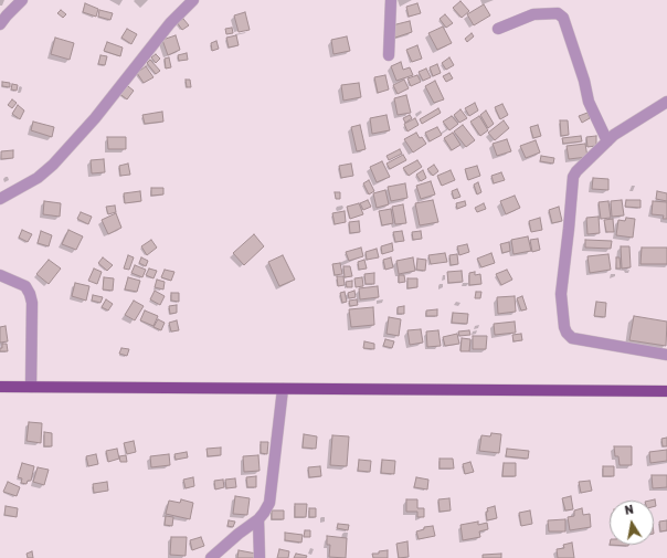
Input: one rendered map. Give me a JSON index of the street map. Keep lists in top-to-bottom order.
{
  "north": "top"
}
